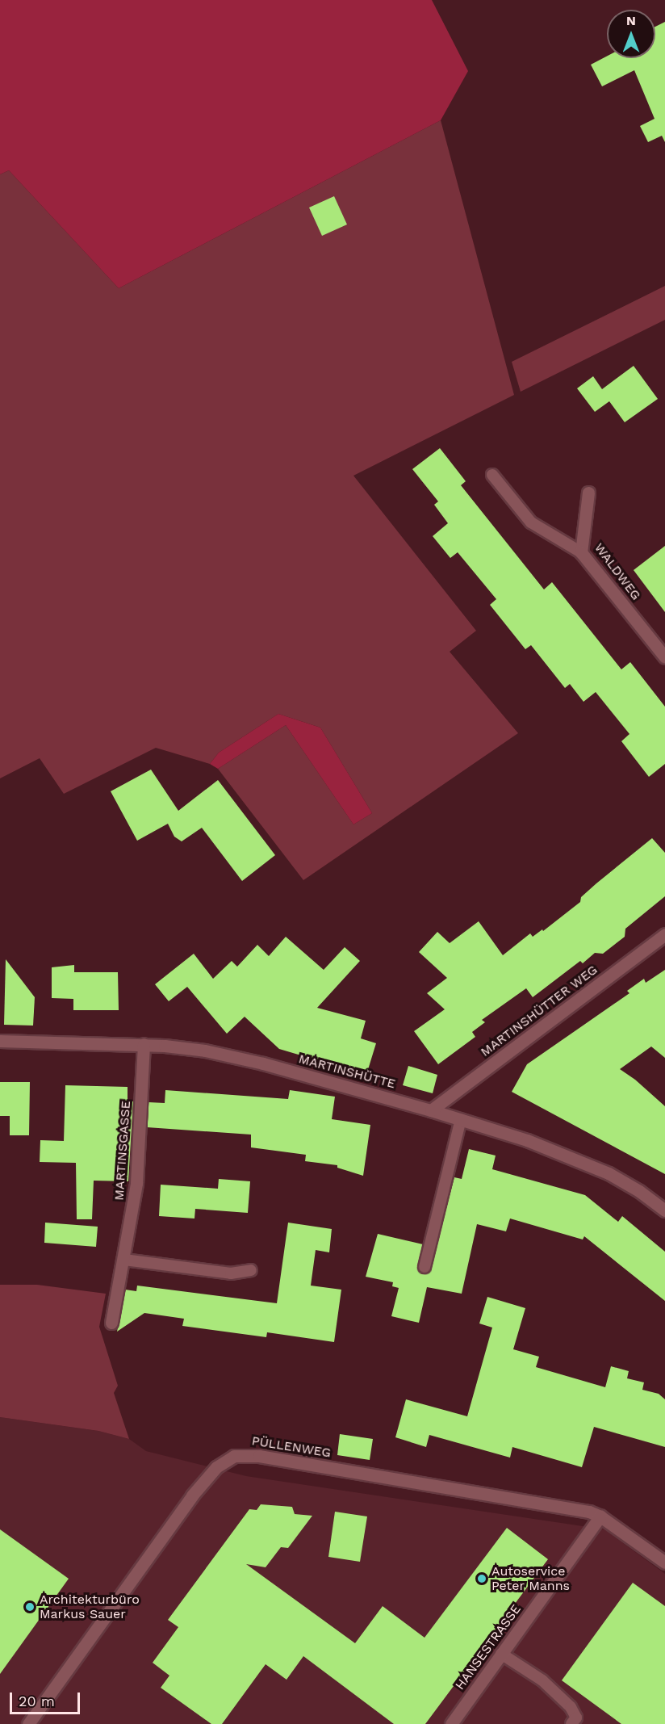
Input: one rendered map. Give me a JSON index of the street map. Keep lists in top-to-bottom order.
{
  "streets": {
    "street": [
      "WALDWEG",
      "MARTINSHÜTTER WEG",
      "MARTINSHÜTTE",
      "MARTINSGASSE",
      "PÜLLENWEG",
      "HANSESTRASSE"
    ]
  },
  "crossings": [
    ["MARTINSHÜTTER WEG", "MARTINSHÜTTE"],
    ["MARTINSHÜTTE", "MARTINSGASSE"],
    ["PÜLLENWEG", "HANSESTRASSE"]
  ],
  "places": ["Autoservice Peter Manns", "Architekturbüro Markus Sauer"],
  "scale_bar": "20 m",
  "north": "top"
}
